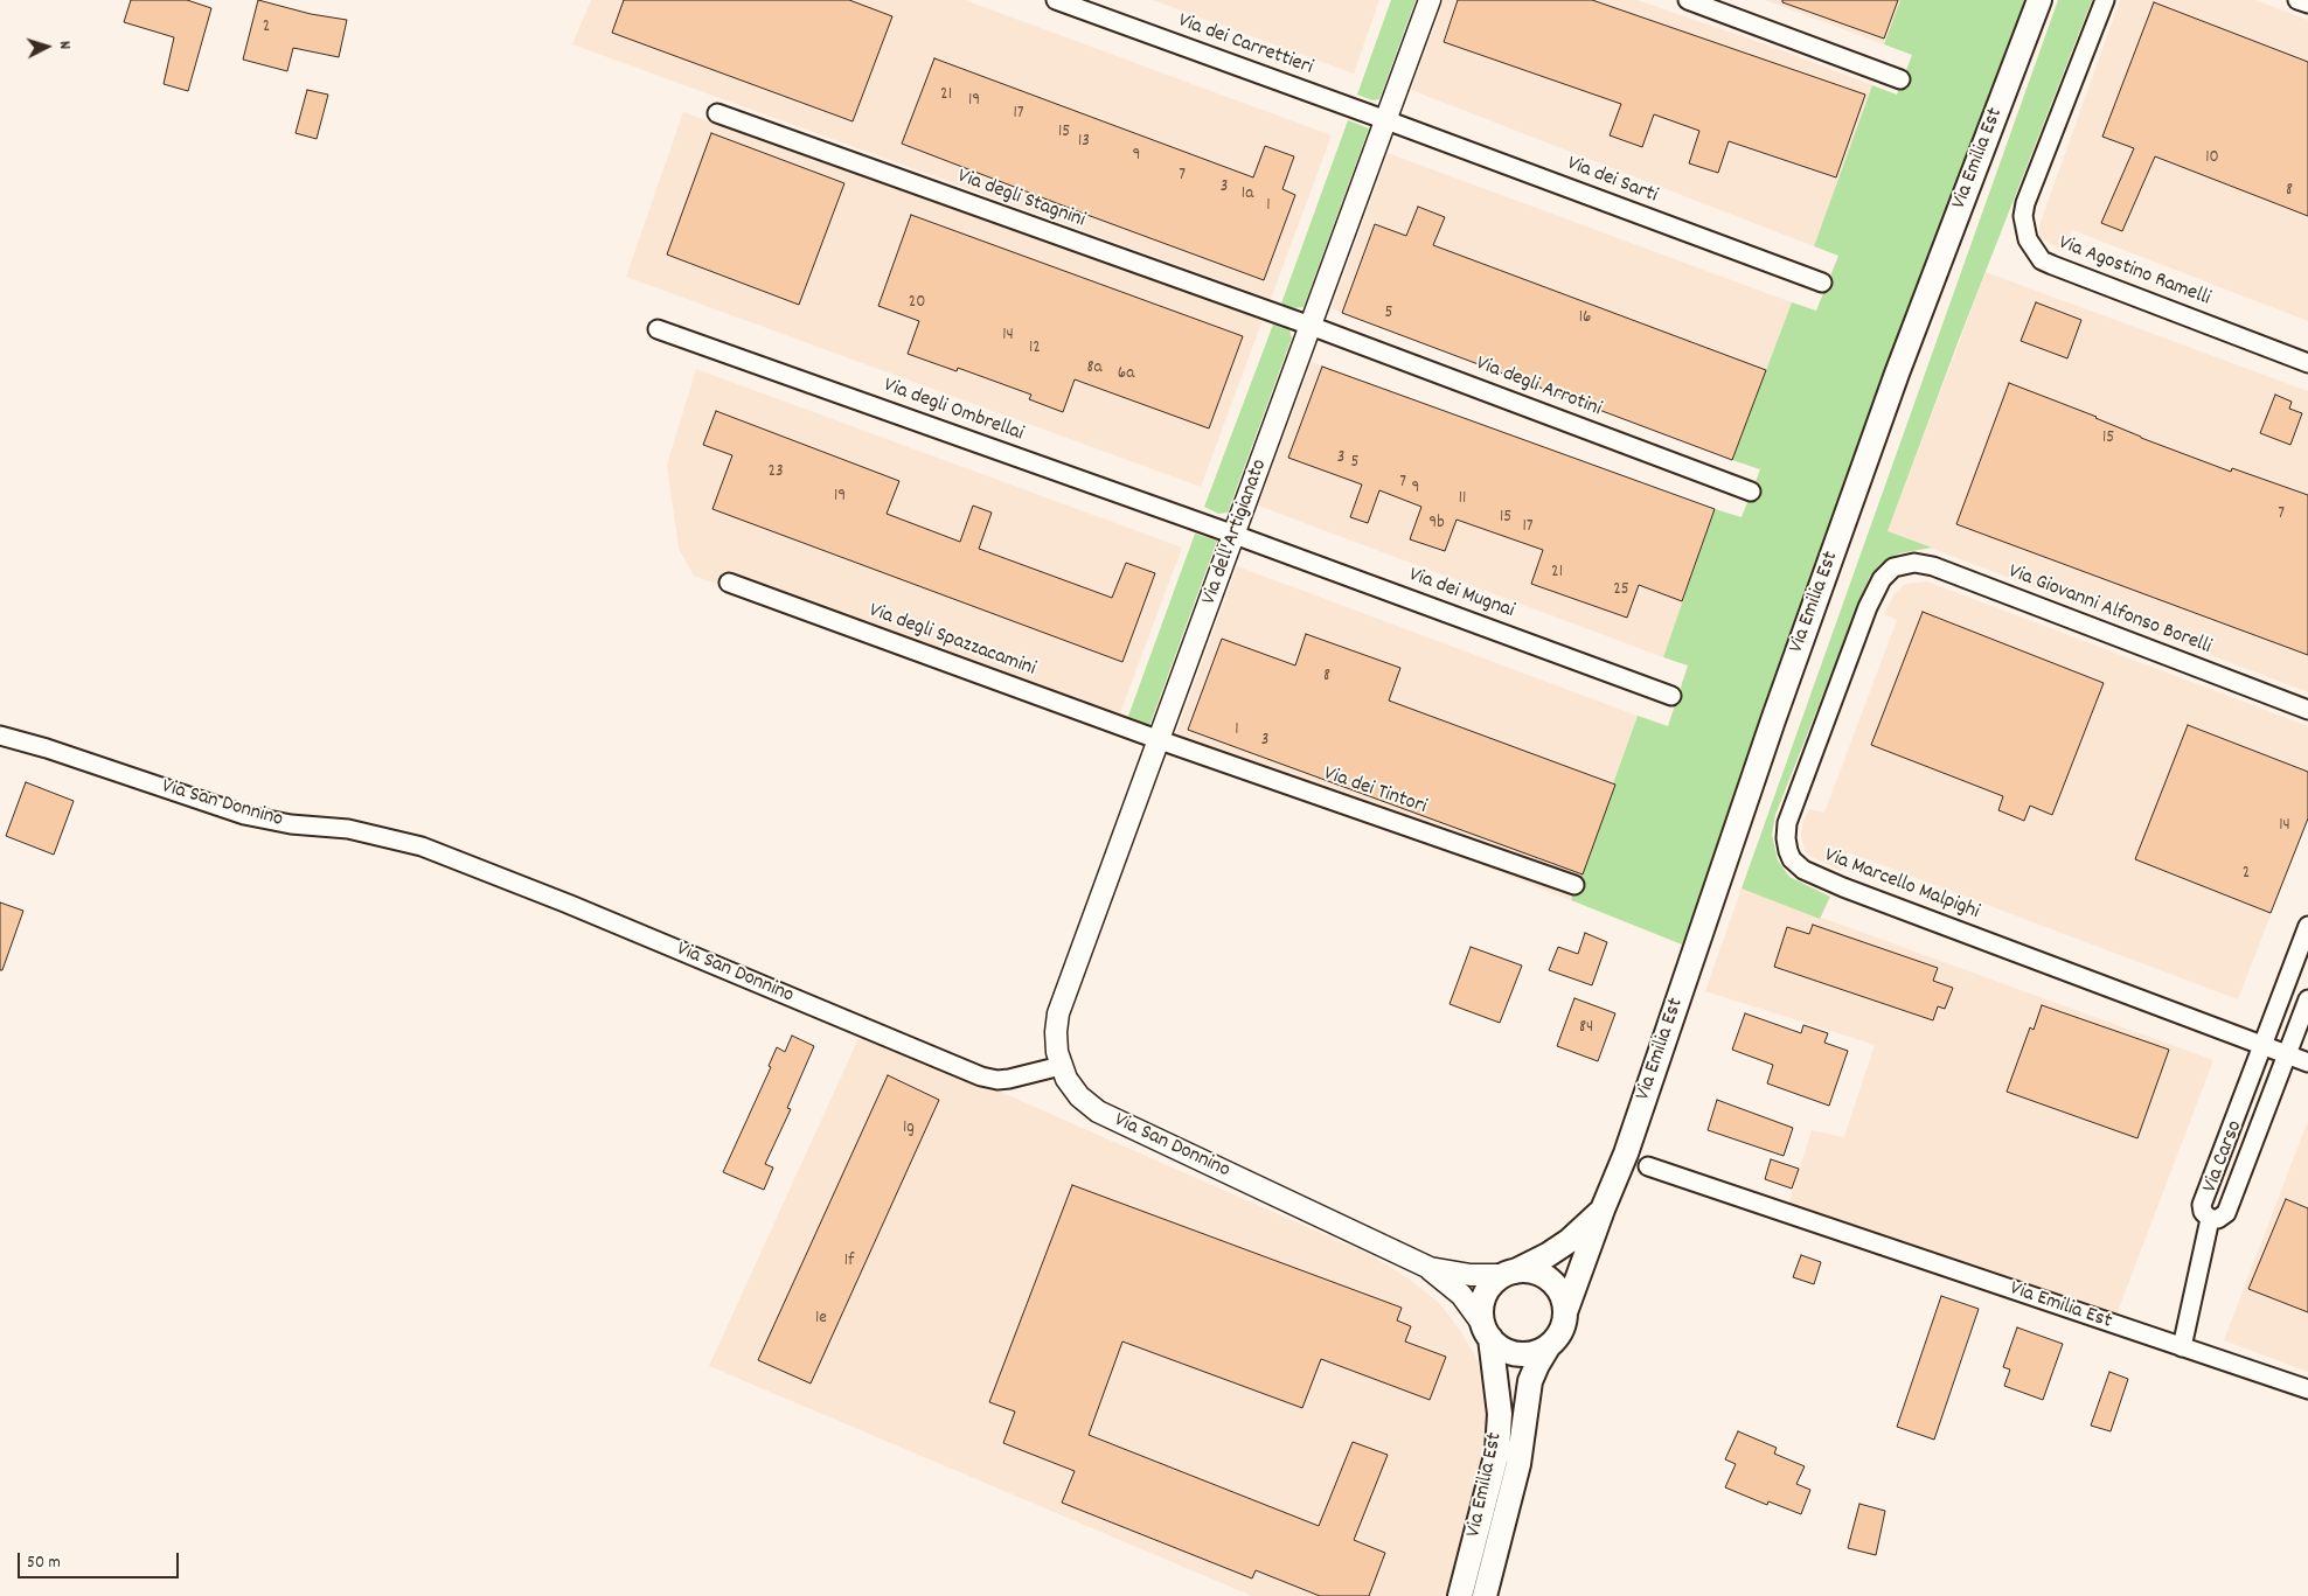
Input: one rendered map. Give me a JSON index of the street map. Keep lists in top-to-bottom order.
{
  "streets": {
    "main road": ["Via Emilia Est"],
    "street": [
      "Via dei Carrettieri",
      "Via dei Sarti",
      "Via degli Stagnini",
      "Via Agostino Ramelli",
      "Via degli Arrotini",
      "Via degli Ombrellai",
      "Via dell'Artigianato",
      "Via dei Mugnai",
      "Via Giovanni Alfonso Borelli",
      "Via degli Spazzacamini",
      "Via dei Tintori",
      "Via San Donnino",
      "Via Marcello Malpighi",
      "Via Carso"
    ]
  },
  "crossings": [
    ["Via dei Carrettieri", "Via dei Sarti"],
    ["Via dei Carrettieri", "Via dell'Artigianato"],
    ["Via Emilia Est", "Via San Donnino"],
    ["Via dei Sarti", "Via dell'Artigianato"],
    ["Via degli Stagnini", "Via degli Arrotini"],
    ["Via degli Stagnini", "Via dell'Artigianato"],
    ["Via degli Arrotini", "Via dell'Artigianato"],
    ["Via degli Ombrellai", "Via dell'Artigianato"],
    ["Via degli Ombrellai", "Via dei Mugnai"],
    ["Via dell'Artigianato", "Via dei Mugnai"],
    ["Via dell'Artigianato", "Via degli Spazzacamini"],
    ["Via dell'Artigianato", "Via dei Tintori"],
    ["Via dell'Artigianato", "Via San Donnino"],
    ["Via Giovanni Alfonso Borelli", "Via Marcello Malpighi"],
    ["Via degli Spazzacamini", "Via dei Tintori"],
    ["Via Marcello Malpighi", "Via Carso"]
  ],
  "house_numbers": [
    "2",
    "21",
    "19",
    "17",
    "15",
    "13",
    "9",
    "10",
    "7",
    "3",
    "8",
    "1a",
    "1",
    "20",
    "5",
    "16",
    "14",
    "12",
    "8a",
    "6a",
    "15",
    "3",
    "5",
    "23",
    "7",
    "9",
    "19",
    "11",
    "7",
    "15",
    "9b",
    "17",
    "21",
    "25",
    "8",
    "1",
    "3",
    "14",
    "2",
    "84",
    "1g",
    "1f",
    "1e"
  ],
  "scale_bar": "50 m",
  "north": "right"
}
